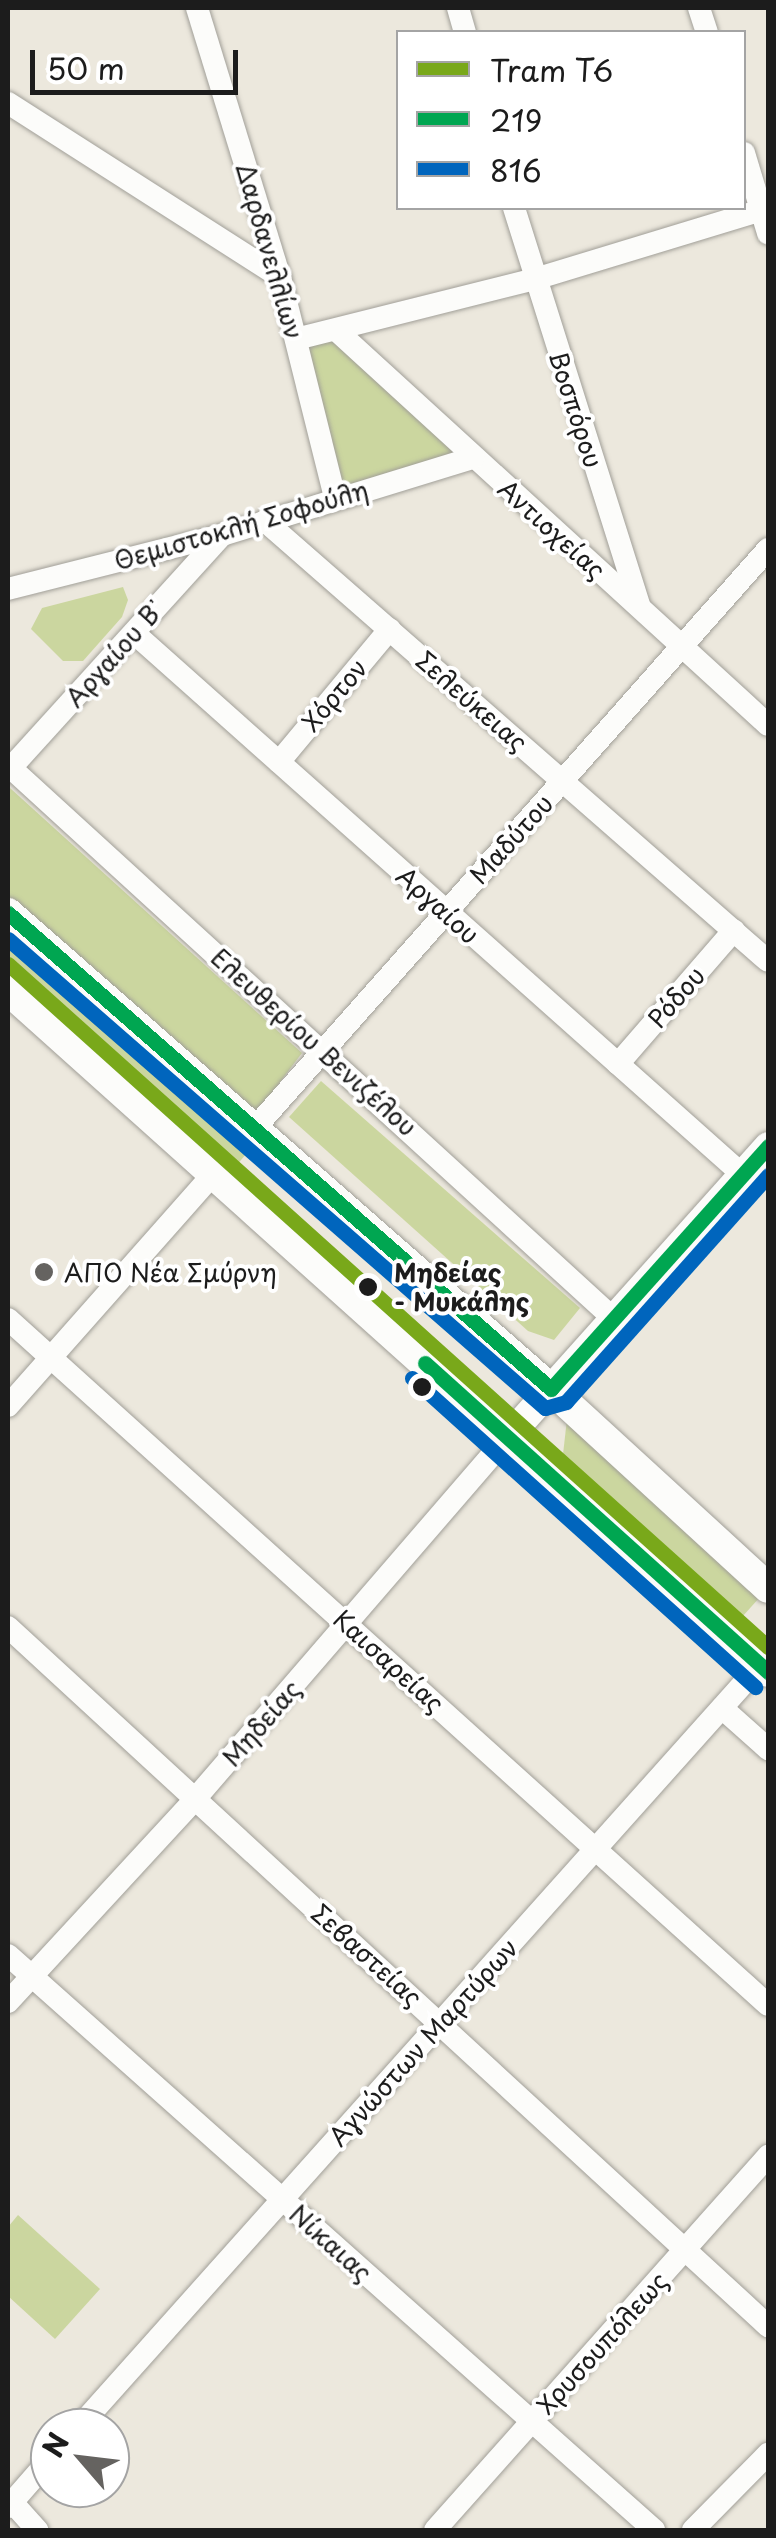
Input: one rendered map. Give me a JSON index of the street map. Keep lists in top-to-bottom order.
{
  "streets": {
    "street": [
      "Δαρδανελλίων",
      "Βοσπόρου",
      "Θεμιστοκλή Σοφούλη",
      "Αντιοχείας",
      "Αργαίου Β᾽",
      "Χόρτον",
      "Σελεύκειας",
      "Μαδύτου",
      "Αργαίου",
      "Ρόδου",
      "Ελευθερίου Βενιζέλου",
      "Καισαρείας",
      "Μηδείας",
      "Σεβαστείας",
      "Αγνώστων Μαρτύρων",
      "Νίκαιας",
      "Χρυσουπόλεως"
    ]
  },
  "crossings": [
    ["Δαρδανελλίων", "Θεμιστοκλή Σοφούλη"],
    ["Βοσπόρου", "Αντιοχείας"],
    ["Θεμιστοκλή Σοφούλη", "Αντιοχείας"],
    ["Θεμιστοκλή Σοφούλη", "Αργαίου Β᾽"],
    ["Θεμιστοκλή Σοφούλη", "Σελεύκειας"],
    ["Αντιοχείας", "Μαδύτου"],
    ["Αργαίου Β᾽", "Αργαίου"],
    ["Αργαίου Β᾽", "Ελευθερίου Βενιζέλου"],
    ["Χόρτον", "Σελεύκειας"],
    ["Χόρτον", "Αργαίου"],
    ["Σελεύκειας", "Μαδύτου"],
    ["Σελεύκειας", "Ρόδου"],
    ["Μαδύτου", "Αργαίου"],
    ["Μαδύτου", "Ελευθερίου Βενιζέλου"],
    ["Αργαίου", "Ρόδου"],
    ["Καισαρείας", "Μηδείας"],
    ["Καισαρείας", "Αγνώστων Μαρτύρων"],
    ["Μηδείας", "Σεβαστείας"],
    ["Μηδείας", "Νίκαιας"],
    ["Σεβαστείας", "Αγνώστων Μαρτύρων"],
    ["Σεβαστείας", "Χρυσουπόλεως"],
    ["Αγνώστων Μαρτύρων", "Νίκαιας"],
    ["Νίκαιας", "Χρυσουπόλεως"]
  ],
  "places": ["ΑΠΟ Νέα Σμύρνη", "Μηδείας - Μυκάλης"],
  "lines": ["transit line 219", "transit line 816", "tram line Τ6"],
  "legend": ["Tram Τ6", "219", "816"],
  "scale_bar": "50 m",
  "north": "top left"
}
